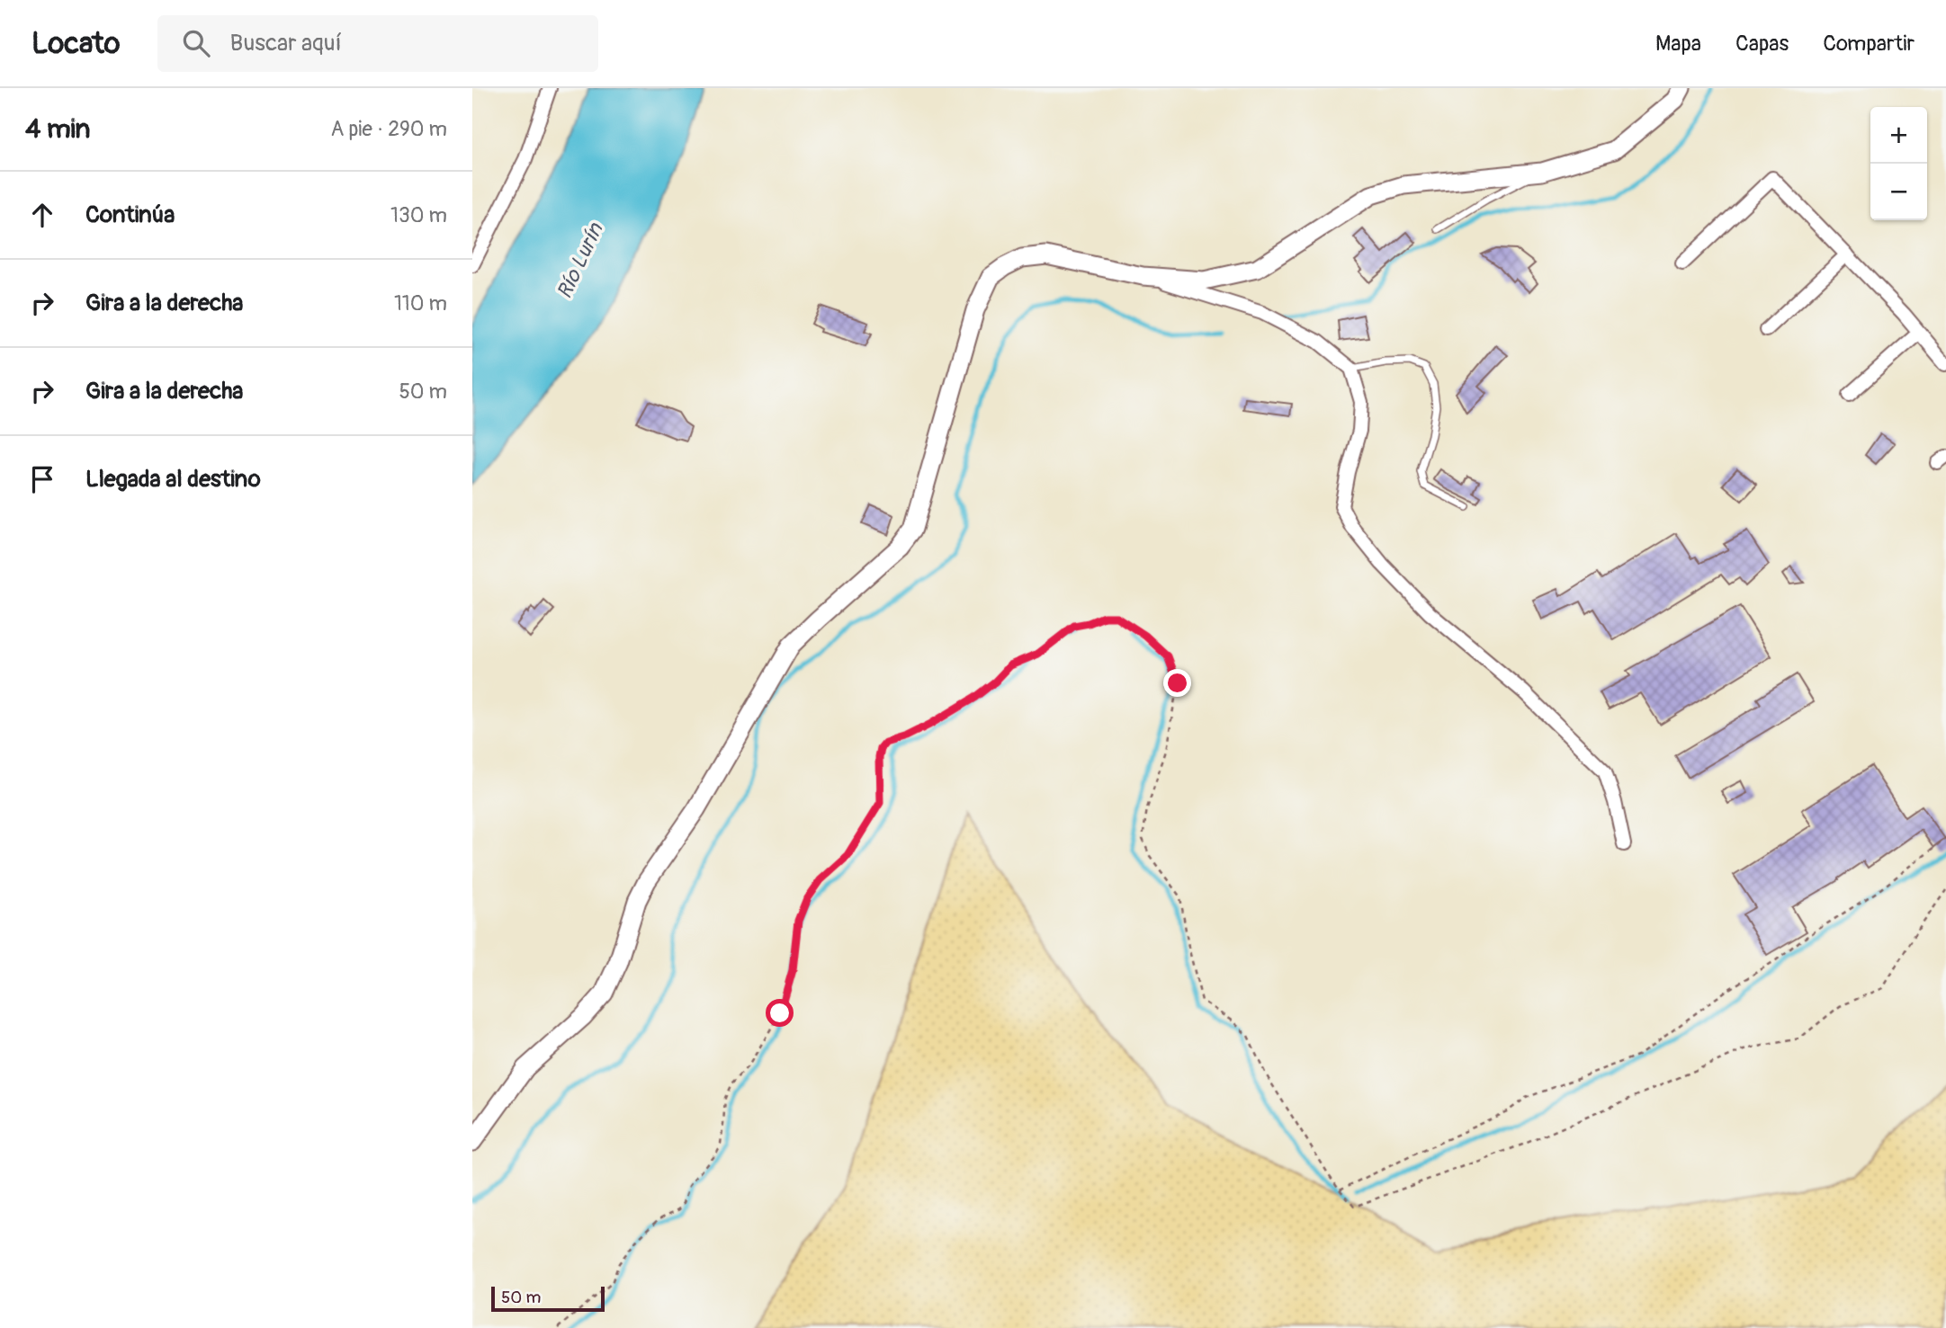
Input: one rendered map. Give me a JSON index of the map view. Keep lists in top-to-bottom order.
{
  "water": ["Río Lurín"],
  "scale_bar": "50 m",
  "page": {
    "header": "Locato",
    "search": "Buscar aquí",
    "nav": ["Mapa", "Capas", "Compartir"],
    "heading": ["4 min", "A pie · 290 m"],
    "map_buttons": ["+", "−"],
    "list": [
      ["Continúa", "130 m"],
      ["Gira a la derecha", "110 m"],
      ["Gira a la derecha", "50 m"],
      "Llegada al destino"
    ],
    "scale": "50 m"
  }
}
